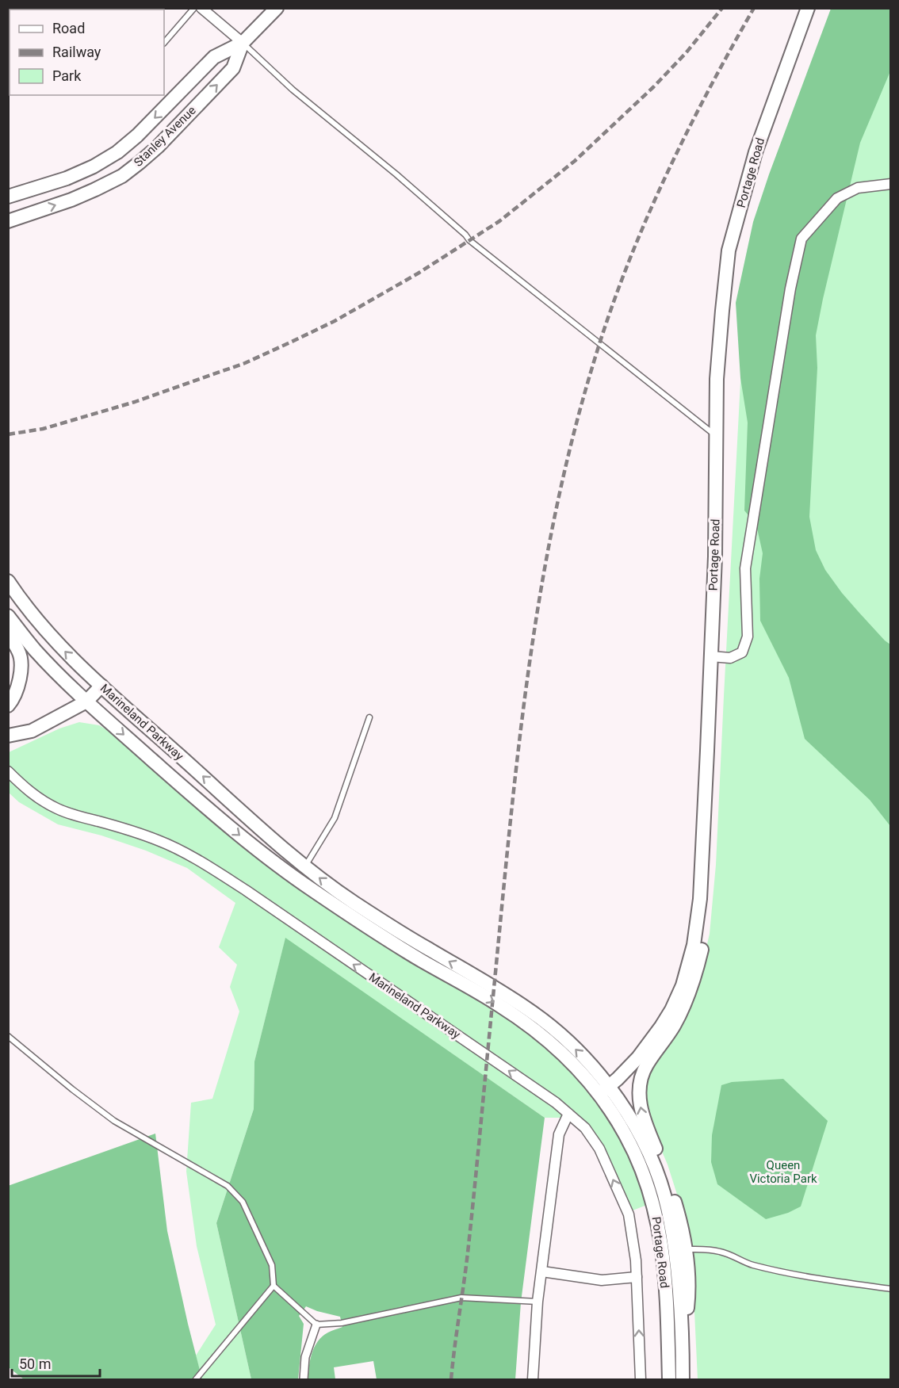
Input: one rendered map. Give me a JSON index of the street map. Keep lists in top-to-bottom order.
{
  "streets": {
    "main road": ["Stanley Avenue", "Portage Road", "Marineland Parkway"]
  },
  "crossings": [
    ["Portage Road", "Marineland Parkway"]
  ],
  "parks": ["Queen Victoria Park"],
  "legend": ["Road", "Railway", "Park"],
  "scale_bar": "50 m"
}
